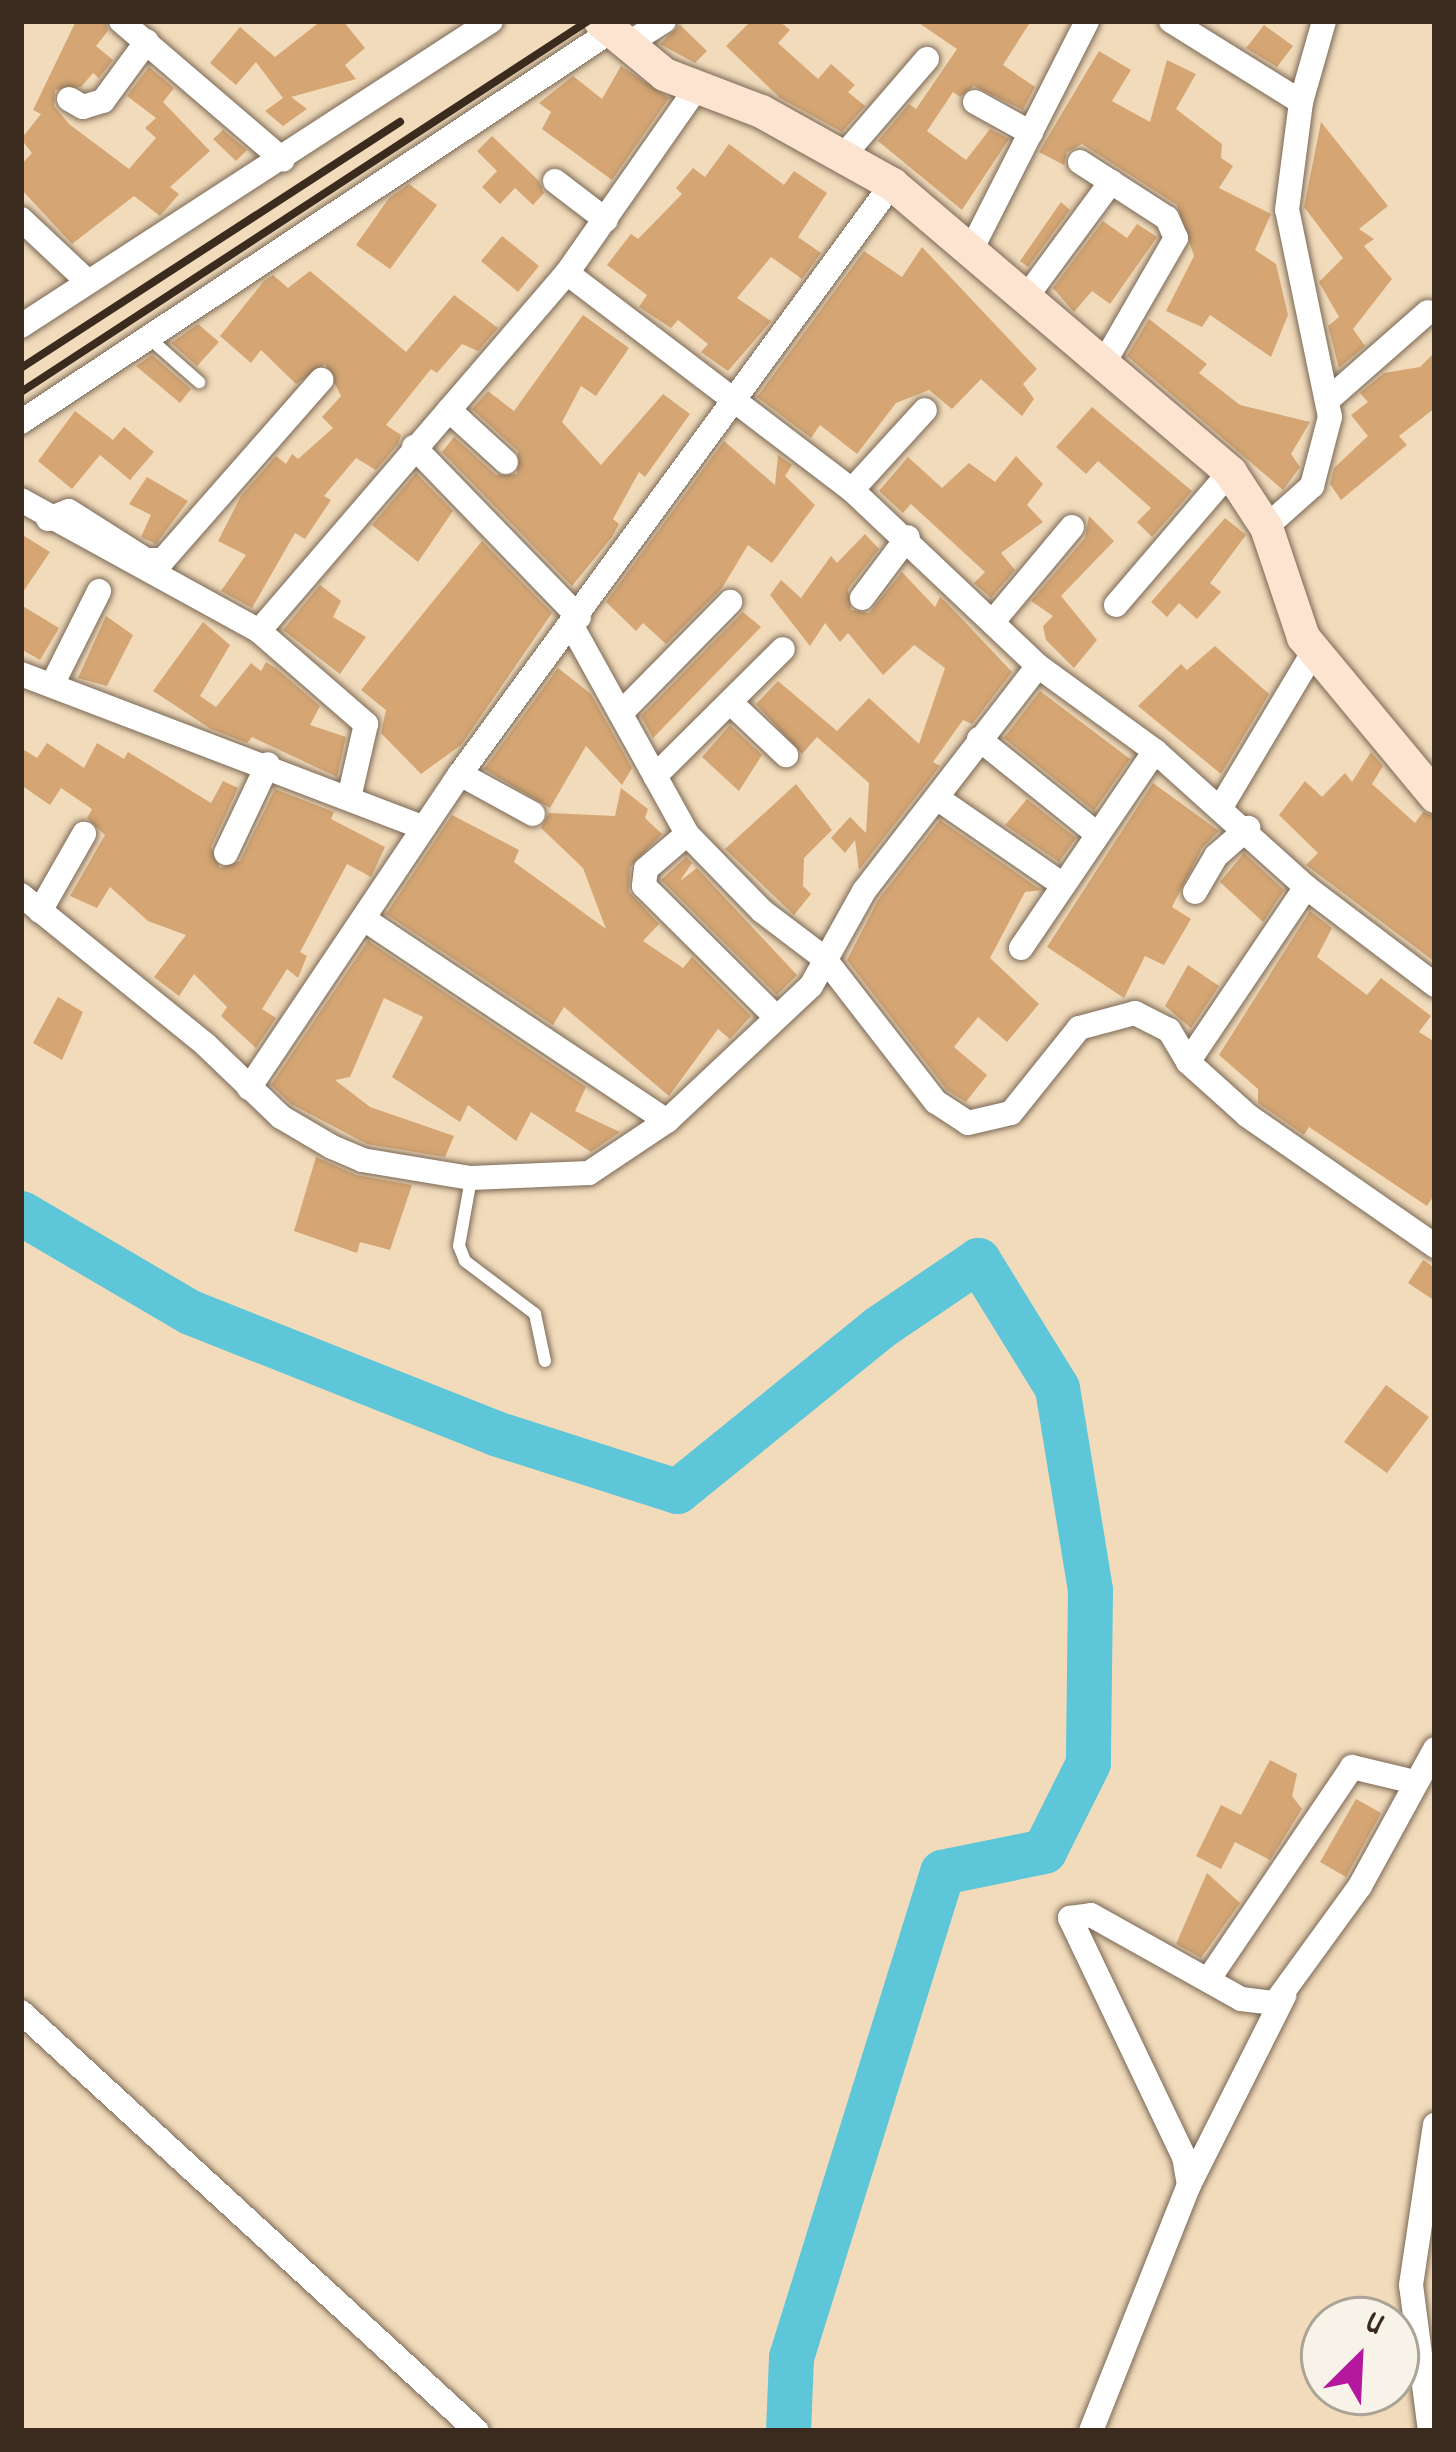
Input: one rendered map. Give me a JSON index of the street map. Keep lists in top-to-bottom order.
{
  "north": "top right"
}
